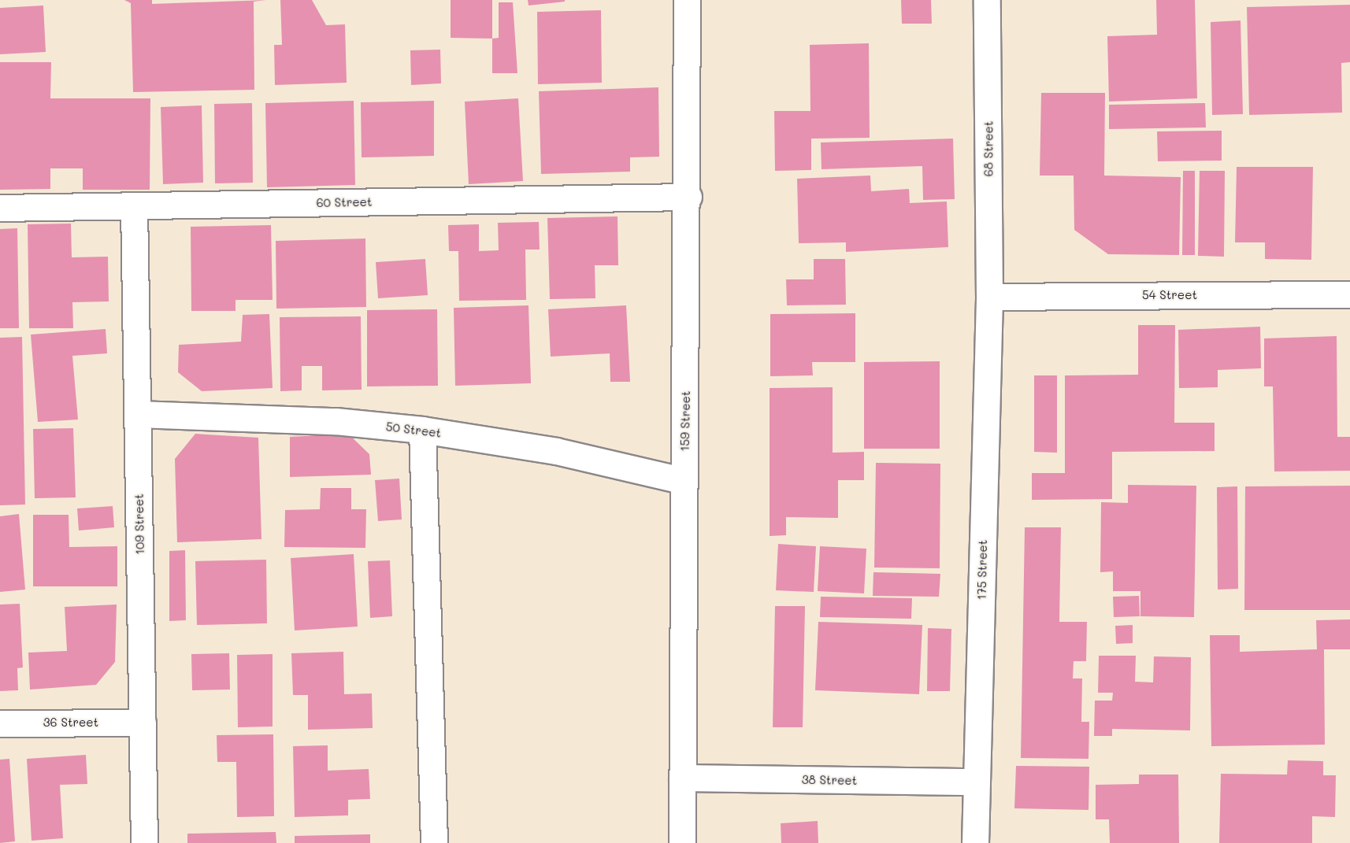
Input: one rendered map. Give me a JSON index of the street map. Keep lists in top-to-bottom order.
{
  "streets": {
    "street": [
      "68 Street",
      "60 Street",
      "54 Street",
      "159 Street",
      "50 Street",
      "109 Street",
      "175 Street",
      "36 Street",
      "38 Street"
    ]
  },
  "crossings": [
    ["68 Street", "54 Street"],
    ["68 Street", "175 Street"],
    ["60 Street", "159 Street"],
    ["60 Street", "109 Street"],
    ["54 Street", "175 Street"],
    ["159 Street", "50 Street"],
    ["159 Street", "38 Street"],
    ["50 Street", "109 Street"],
    ["109 Street", "36 Street"],
    ["175 Street", "38 Street"]
  ]
}
